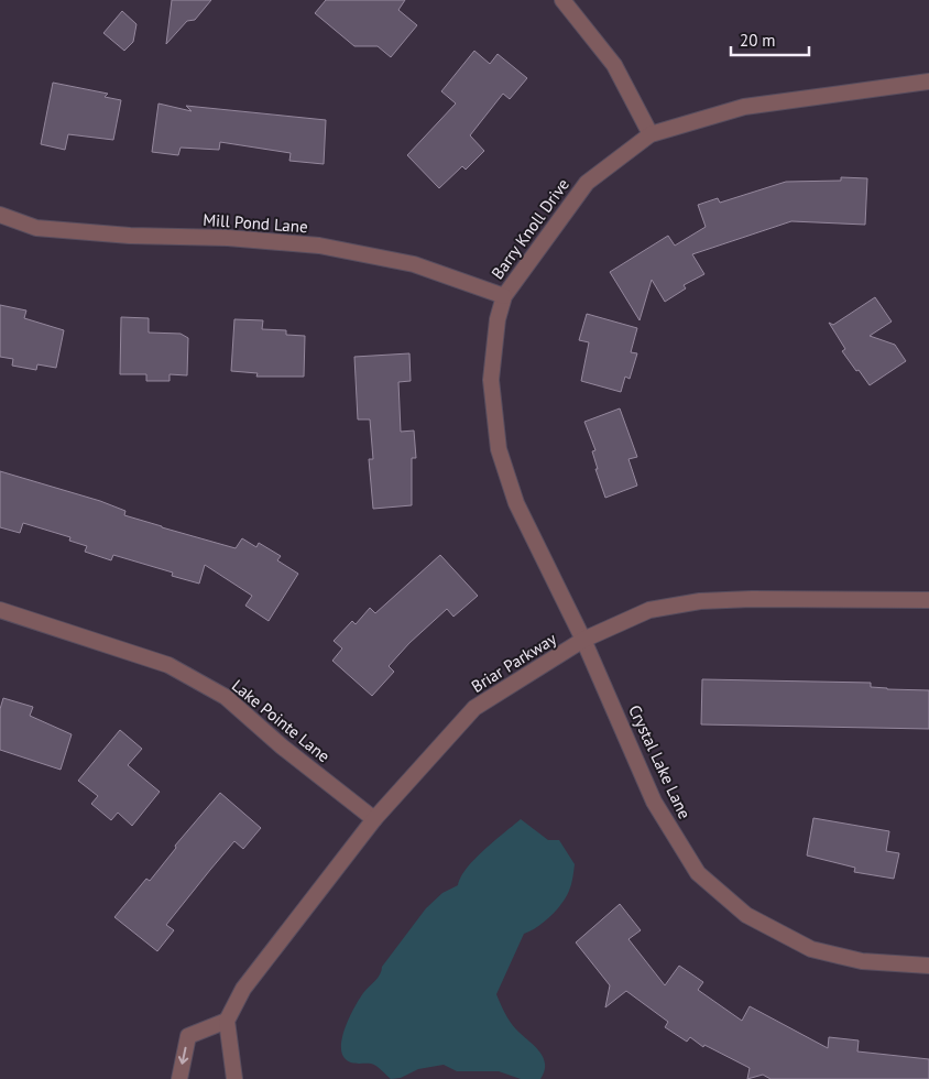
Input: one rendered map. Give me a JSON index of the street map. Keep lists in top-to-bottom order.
{
  "streets": {
    "street": [
      "Mill Pond Lane",
      "Barry Knoll Drive",
      "Briar Parkway",
      "Lake Pointe Lane",
      "Crystal Lake Lane"
    ]
  },
  "crossings": [
    ["Mill Pond Lane", "Barry Knoll Drive"],
    ["Barry Knoll Drive", "Briar Parkway"],
    ["Barry Knoll Drive", "Crystal Lake Lane"],
    ["Briar Parkway", "Lake Pointe Lane"],
    ["Briar Parkway", "Crystal Lake Lane"]
  ],
  "scale_bar": "20 m"
}
